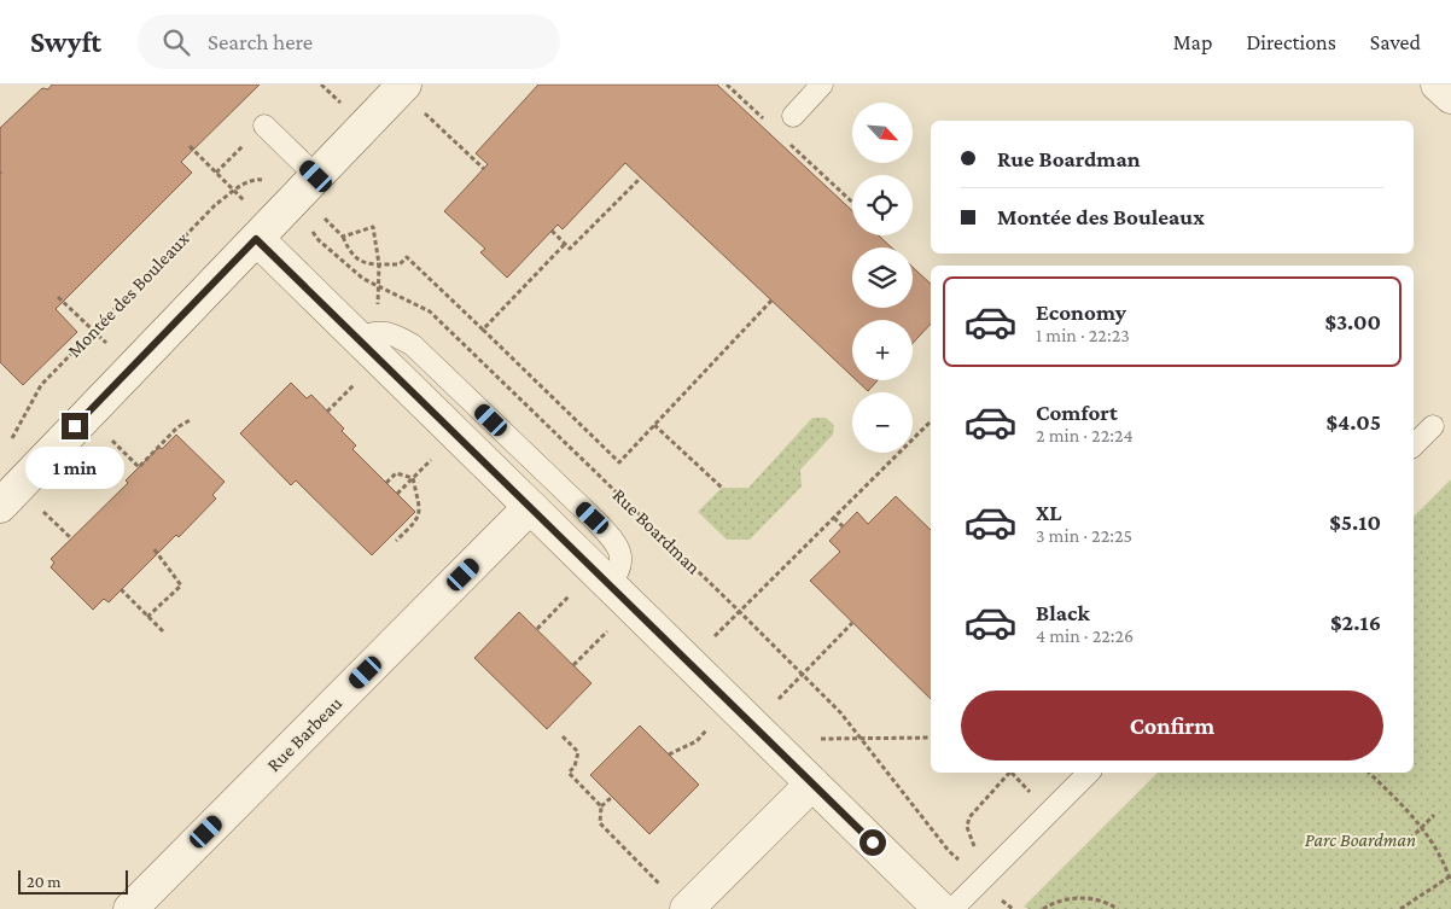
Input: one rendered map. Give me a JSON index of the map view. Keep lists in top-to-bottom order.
{
  "streets": {
    "street": ["Rue Barbeau"],
    "path": ["Montée des Bouleaux", "Rue Boardman"]
  },
  "parks": ["Parc Boardman"],
  "scale_bar": "20 m",
  "north": "bottom right",
  "page": {
    "header": "Swyft",
    "search": "Search here",
    "nav": ["Map", "Directions", "Saved"],
    "map_buttons": ["+", "−"],
    "banner": ["Rue Boardman", "Montée des Bouleaux"],
    "list": [
      {
        "name": "Economy",
        "note": "1 min · 22:23",
        "value": "$3.00"
      },
      {
        "name": "Comfort",
        "note": "2 min · 22:24",
        "value": "$4.05"
      },
      {
        "name": "XL",
        "note": "3 min · 22:25",
        "value": "$5.10"
      },
      {
        "name": "Black",
        "note": "4 min · 22:26",
        "value": "$2.16"
      }
    ],
    "bubble": "1 min",
    "buttons": "Confirm",
    "scale": "20 m"
  }
}
